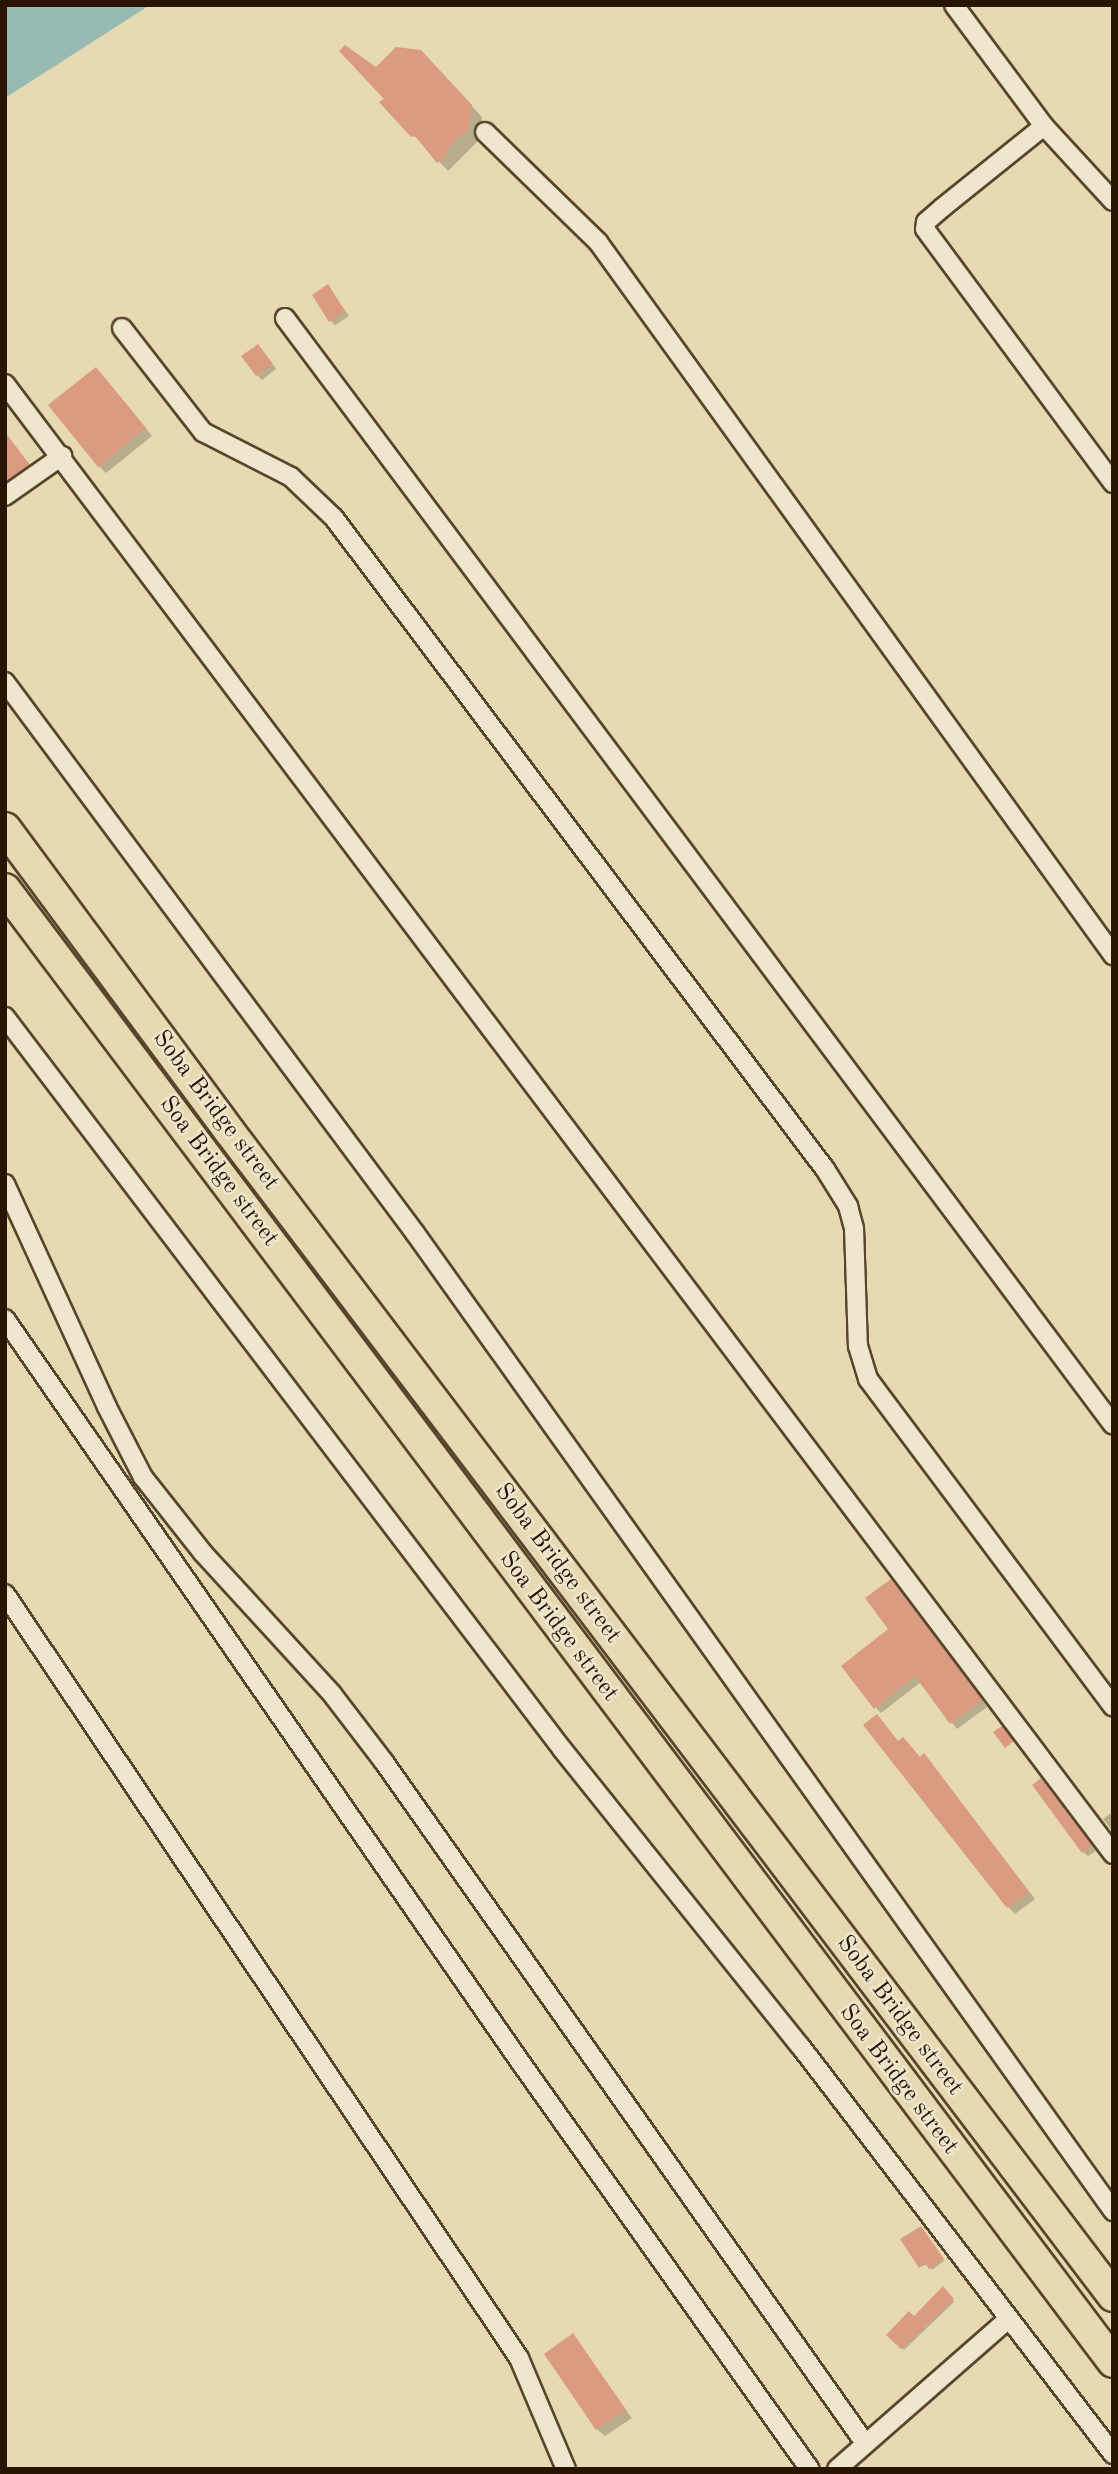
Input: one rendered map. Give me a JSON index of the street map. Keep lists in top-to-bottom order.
{
  "streets": {
    "highway": ["Soba Bridge street", "Soa Bridge street"]
  }
}
